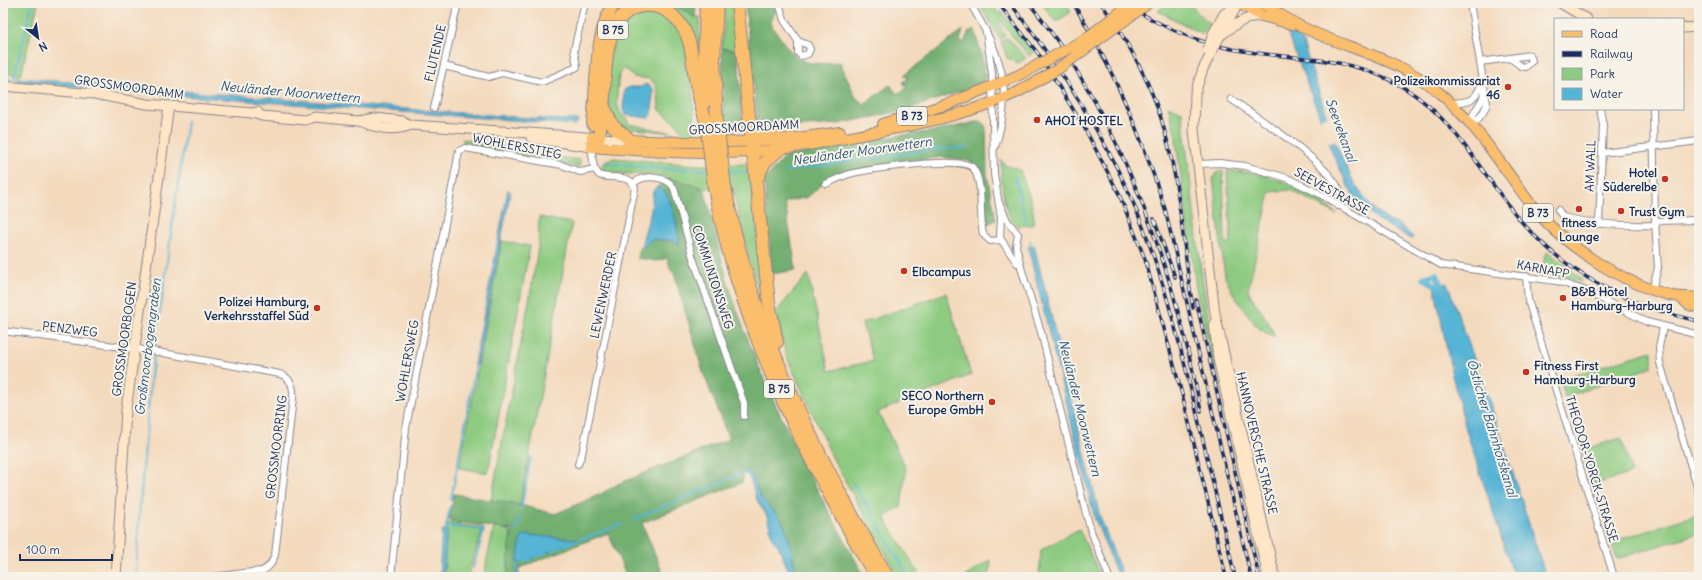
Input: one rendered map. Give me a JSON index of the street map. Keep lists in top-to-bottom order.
{
  "streets": {
    "highway": ["B 75"],
    "main road": [
      "GROSSMOORDAMM",
      "B 73",
      "GROSSMOORBOGEN",
      "HANNOVERSCHE STRASSE"
    ],
    "street": [
      "FLUTENDE",
      "WOHLERSSTIEG",
      "AM WALL",
      "SEEVESTRASSE",
      "KARNAPP",
      "COMMUNIONSWEG",
      "LEWENWERDER",
      "PENZWEG",
      "WOHLERSWEG",
      "GROSSMOORRING",
      "THEODOR-YORCK-STRASSE"
    ]
  },
  "crossings": [
    ["B 75", "GROSSMOORDAMM"],
    ["GROSSMOORDAMM", "B 73"],
    ["GROSSMOORDAMM", "GROSSMOORBOGEN"],
    ["WOHLERSSTIEG", "WOHLERSWEG"],
    ["SEEVESTRASSE", "KARNAPP"],
    ["SEEVESTRASSE", "HANNOVERSCHE STRASSE"],
    ["KARNAPP", "THEODOR-YORCK-STRASSE"],
    ["COMMUNIONSWEG", "LEWENWERDER"],
    ["PENZWEG", "GROSSMOORBOGEN"],
    ["PENZWEG", "GROSSMOORRING"],
    ["GROSSMOORBOGEN", "GROSSMOORRING"]
  ],
  "water": [
    "Neuländer Moorwettern",
    "Seevekanal",
    "Großmoorbogengraben",
    "Östlicher Bahnhofskanal"
  ],
  "places": [
    "Polizeikommissariat 46",
    "AHOI HOSTEL",
    "Hotel Süderelbe",
    "fitness Lounge",
    "Trust Gym",
    "Elbcampus",
    "B&B Hotel Hamburg-Harburg",
    "Polizei Hamburg, Verkehrsstaffel Süd",
    "Fitness First Hamburg-Harburg",
    "SECO Northern Europe GmbH"
  ],
  "legend": [
    "Road",
    "Railway",
    "Park",
    "Water"
  ],
  "scale_bar": "100 m",
  "north": "bottom right"
}
